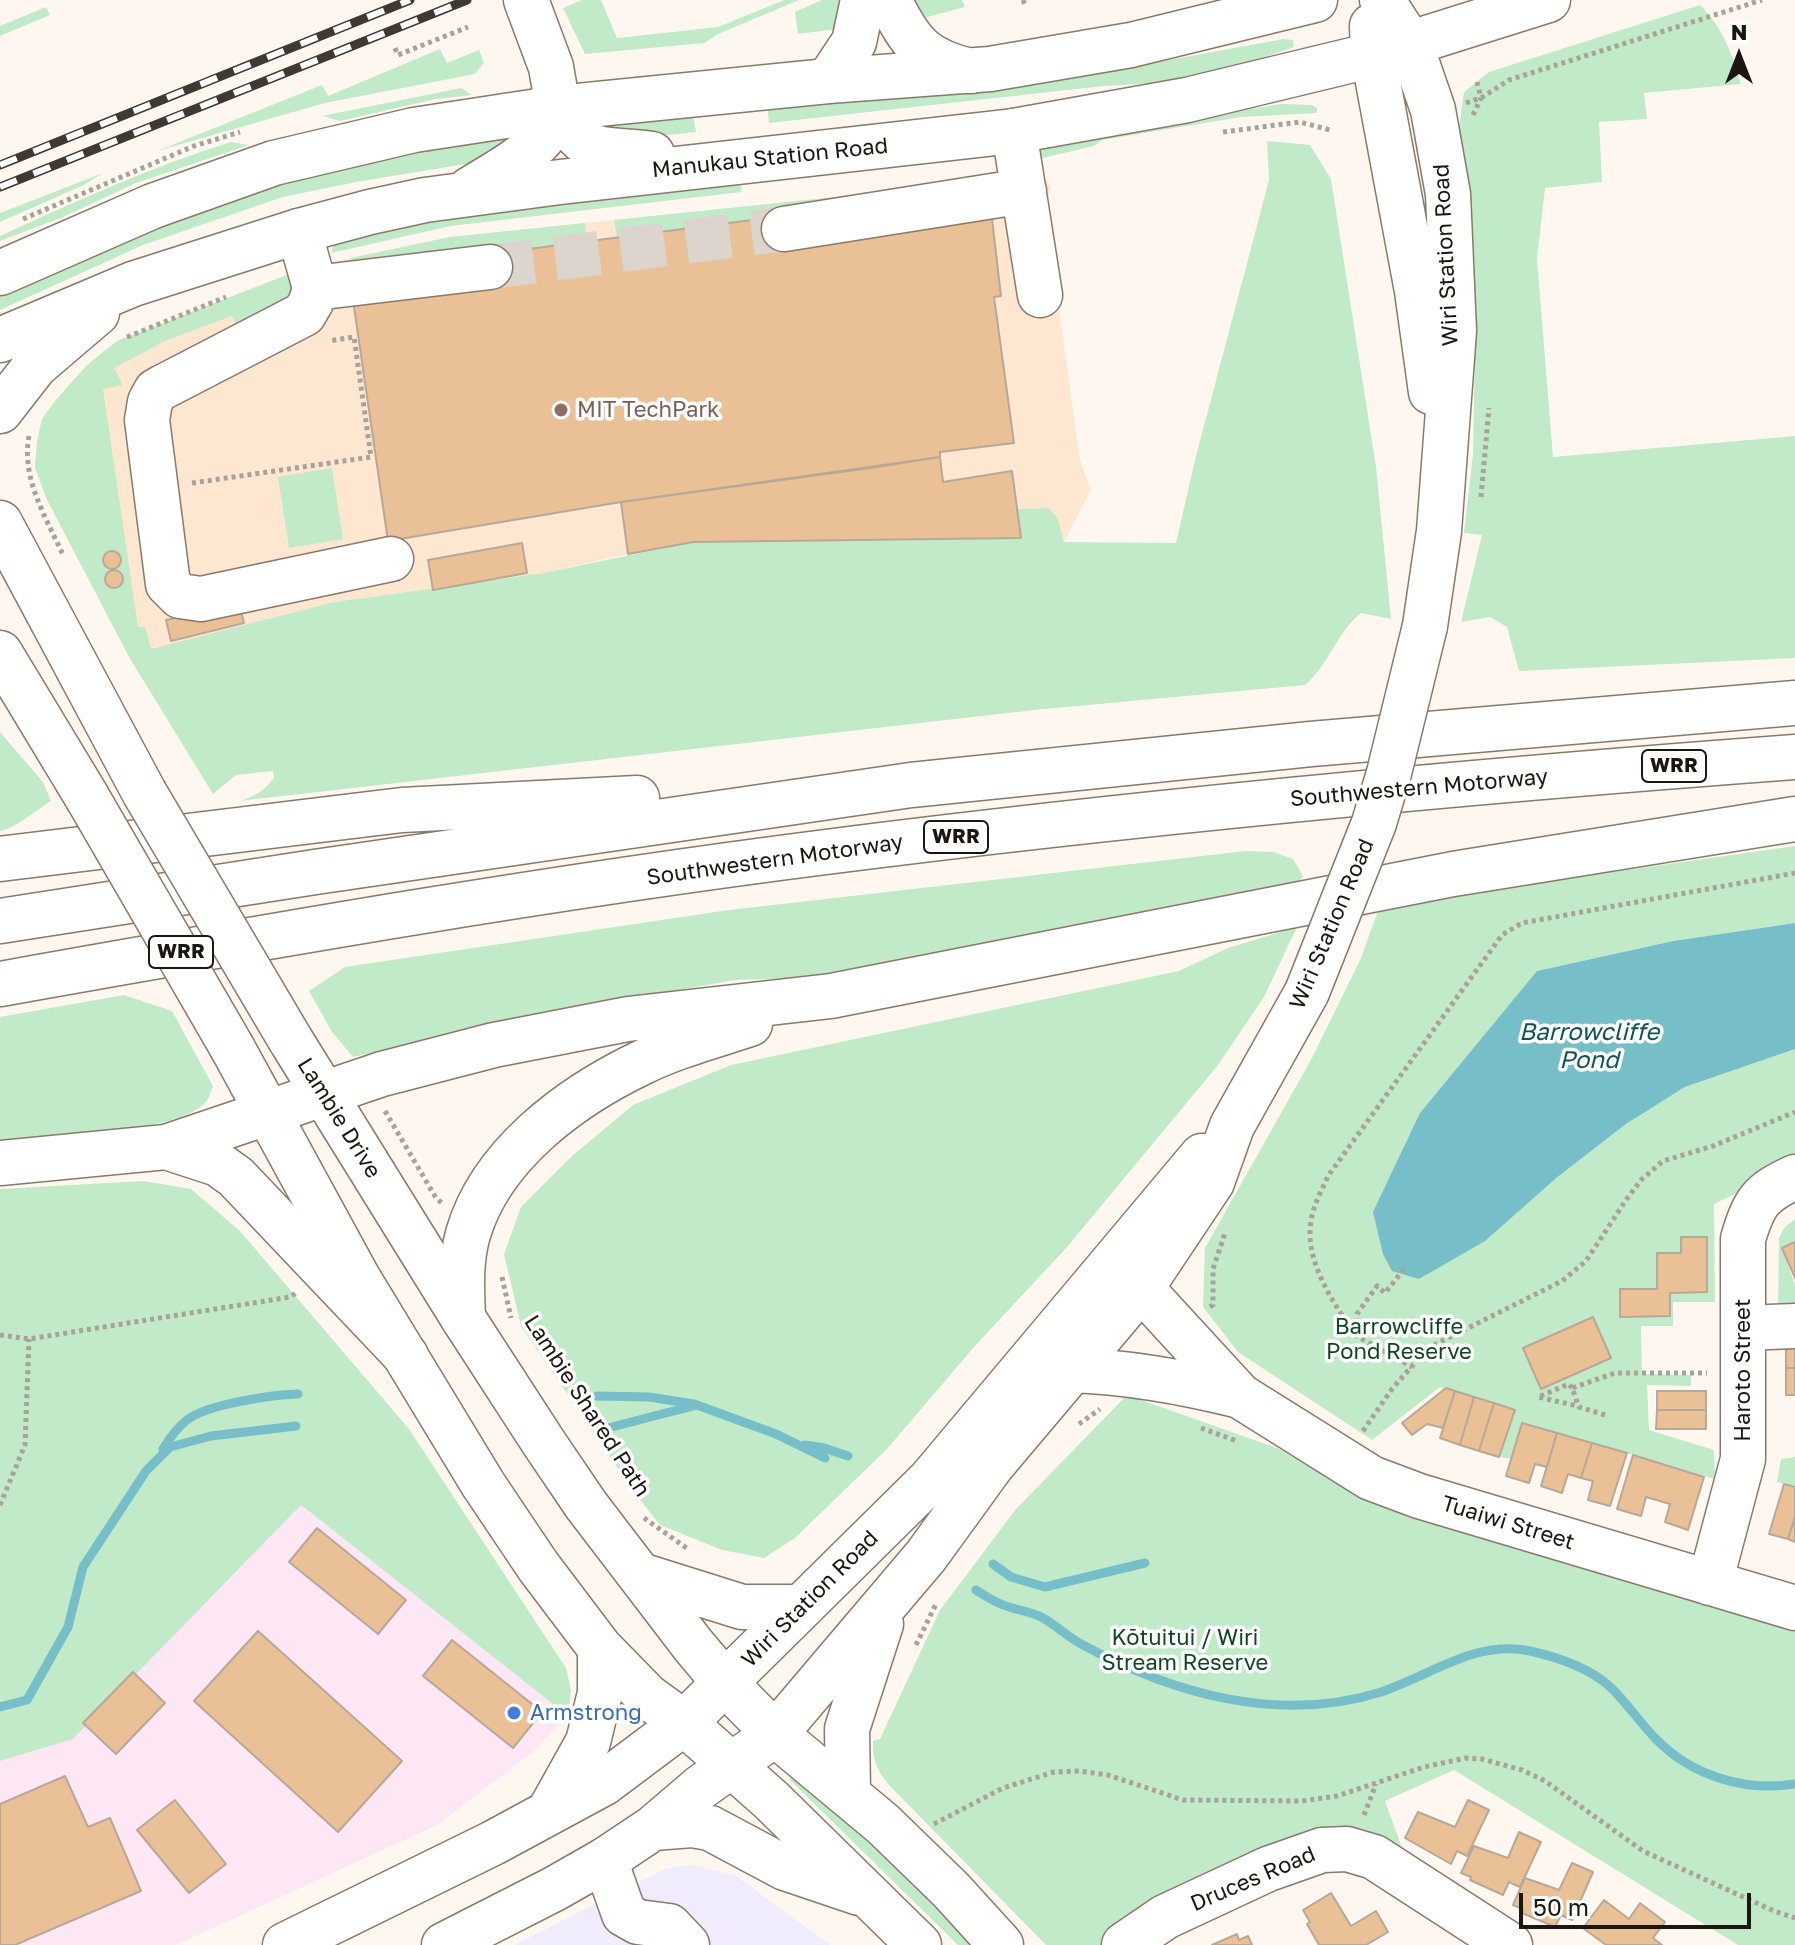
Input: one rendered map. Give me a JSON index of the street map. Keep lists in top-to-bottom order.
{
  "streets": {
    "main road": [
      "Manukau Station Road",
      "Wiri Station Road",
      "WRR",
      "Southwestern Motorway",
      "Lambie Drive",
      "Haroto Street",
      "Tuaiwi Street",
      "Druces Road"
    ],
    "path": ["Lambie Shared Path"]
  },
  "crossings": [
    ["Manukau Station Road", "Wiri Station Road"],
    ["Wiri Station Road", "Lambie Drive"],
    ["Wiri Station Road", "Tuaiwi Street"],
    ["Haroto Street", "Tuaiwi Street"]
  ],
  "water": ["Barrowcliffe Pond"],
  "parks": ["Barrowcliffe Pond Reserve", "Kōtuitui / Wiri Stream Reserve"],
  "places": ["MIT TechPark", "Armstrong"],
  "scale_bar": "50 m",
  "north": "top"
}
